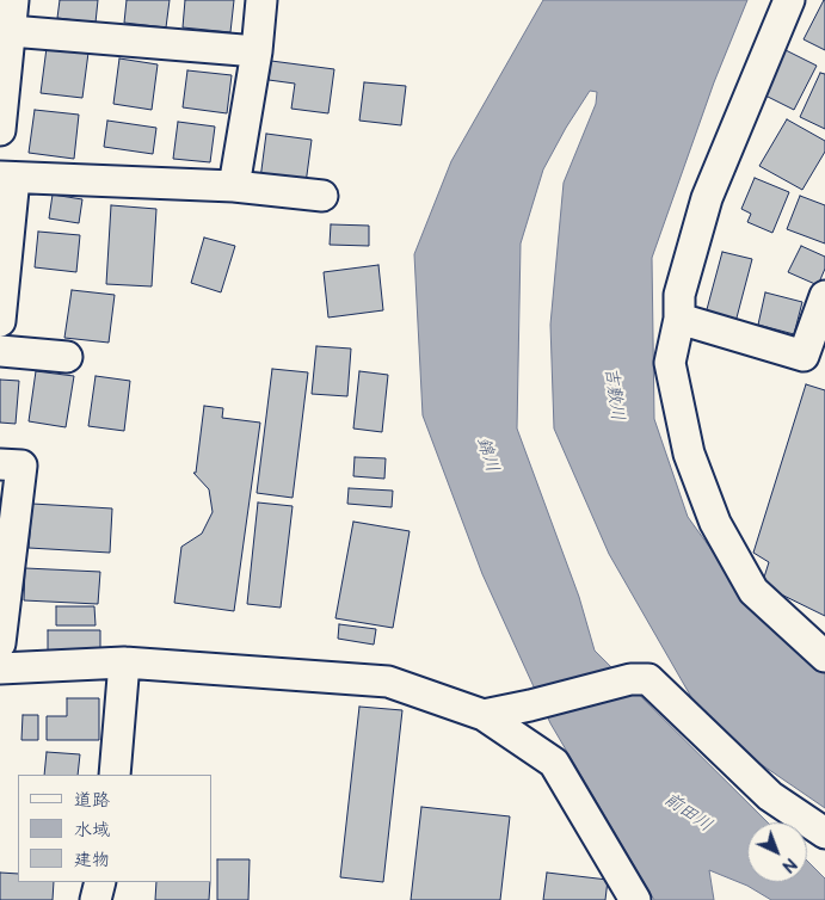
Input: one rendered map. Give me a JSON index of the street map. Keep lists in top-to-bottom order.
{
  "water": ["吉敷川", "錦川", "前田川"],
  "legend": ["道路", "水域", "建物"],
  "north": "bottom right"
}
